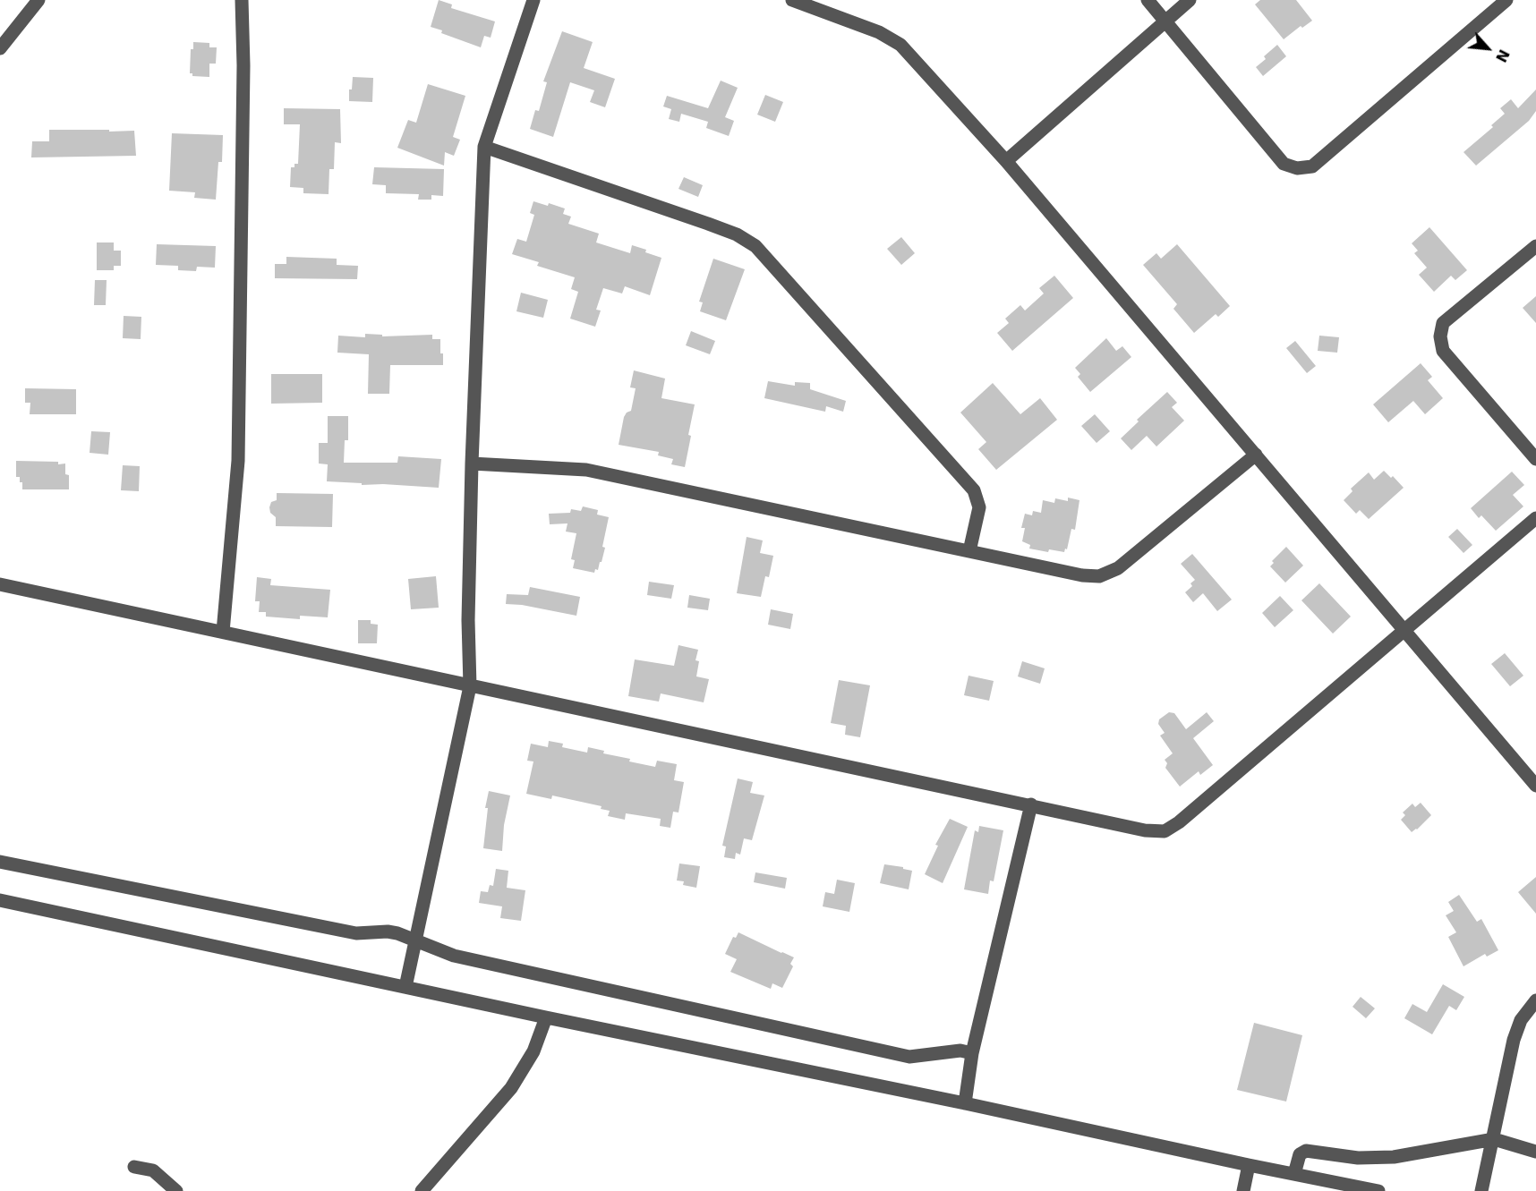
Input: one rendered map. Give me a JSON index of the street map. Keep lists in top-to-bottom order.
{
  "north": "bottom right"
}
